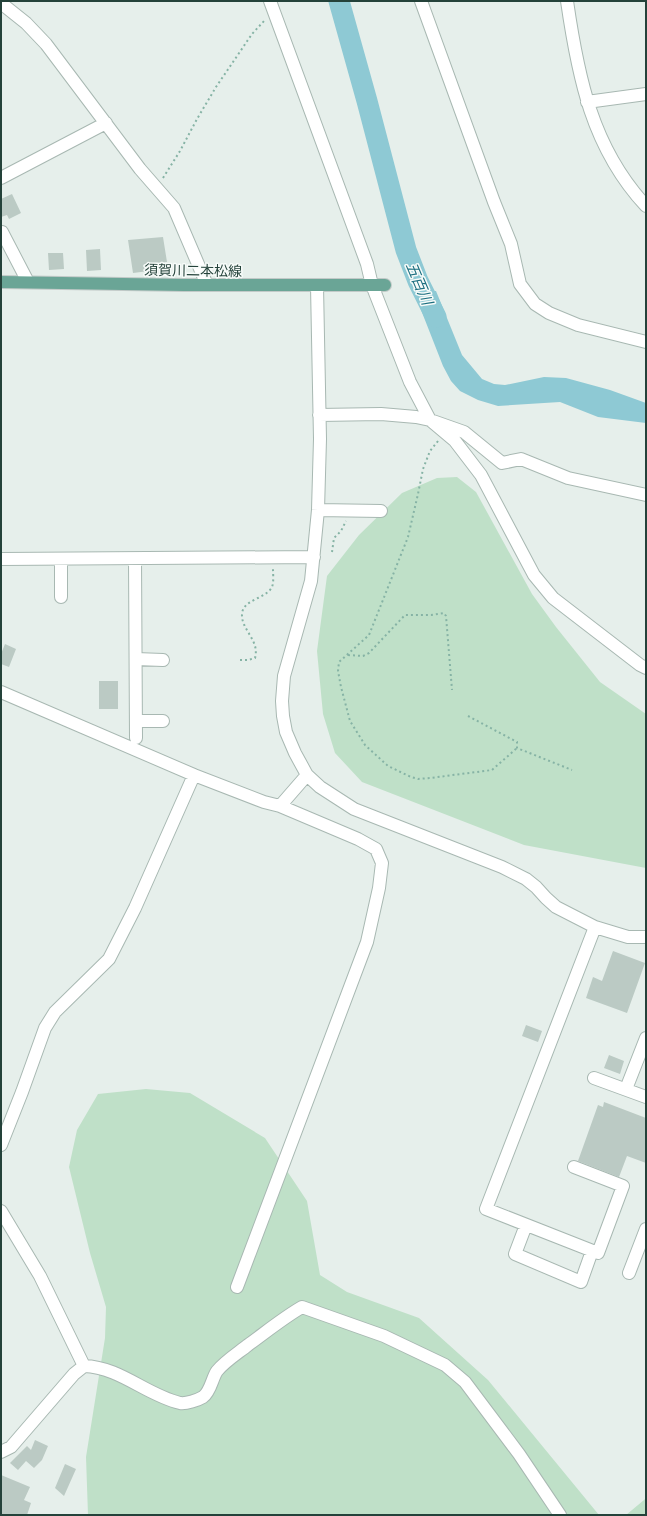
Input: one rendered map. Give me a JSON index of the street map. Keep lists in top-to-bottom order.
{
  "streets": {
    "main road": ["須賀川二本松線"]
  },
  "water": ["五百川"]
}
